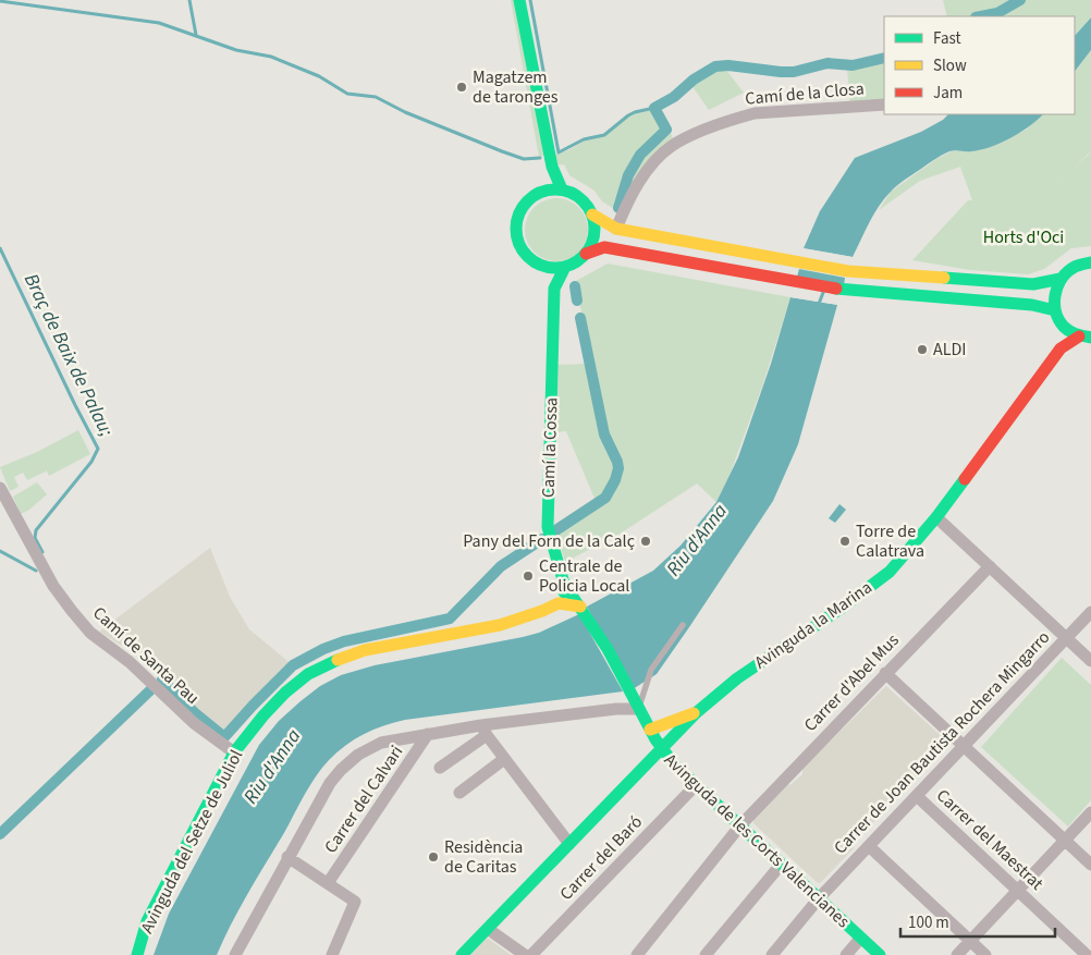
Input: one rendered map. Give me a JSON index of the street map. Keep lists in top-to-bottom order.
{
  "streets": {
    "main road": [
      "Camí la Cossa",
      "Avinguda la Marina",
      "Avinguda de les Corts Valencianes",
      "Avinguda del Setze de Juliol"
    ],
    "street": [
      "Camí de la Closa",
      "Camí de Santa Pau",
      "Carrer d'Abel Mus",
      "Carrer de Joan Bautista Rochera Mingarro",
      "Carrer del Calvari",
      "Carrer del Maestrat",
      "Carrer del Baró"
    ]
  },
  "crossings": [
    ["Camí de Santa Pau", "Avinguda del Setze de Juliol"],
    ["Carrer d'Abel Mus", "Avinguda de les Corts Valencianes"],
    ["Carrer de Joan Bautista Rochera Mingarro", "Carrer del Maestrat"],
    ["Carrer de Joan Bautista Rochera Mingarro", "Avinguda de les Corts Valencianes"],
    ["Avinguda de les Corts Valencianes", "Carrer del Baró"]
  ],
  "water": ["Braç de Baix de Palau;", "Riu d'Anna"],
  "parks": ["Horts d'Oci"],
  "places": [
    "Magatzem de taronges",
    "ALDI",
    "Pany del Forn de la Calç",
    "Torre de Calatrava",
    "Centrale de Policia Local",
    "Residència de Caritas"
  ],
  "legend": ["Fast", "Slow", "Jam"],
  "scale_bar": "100 m"
}
